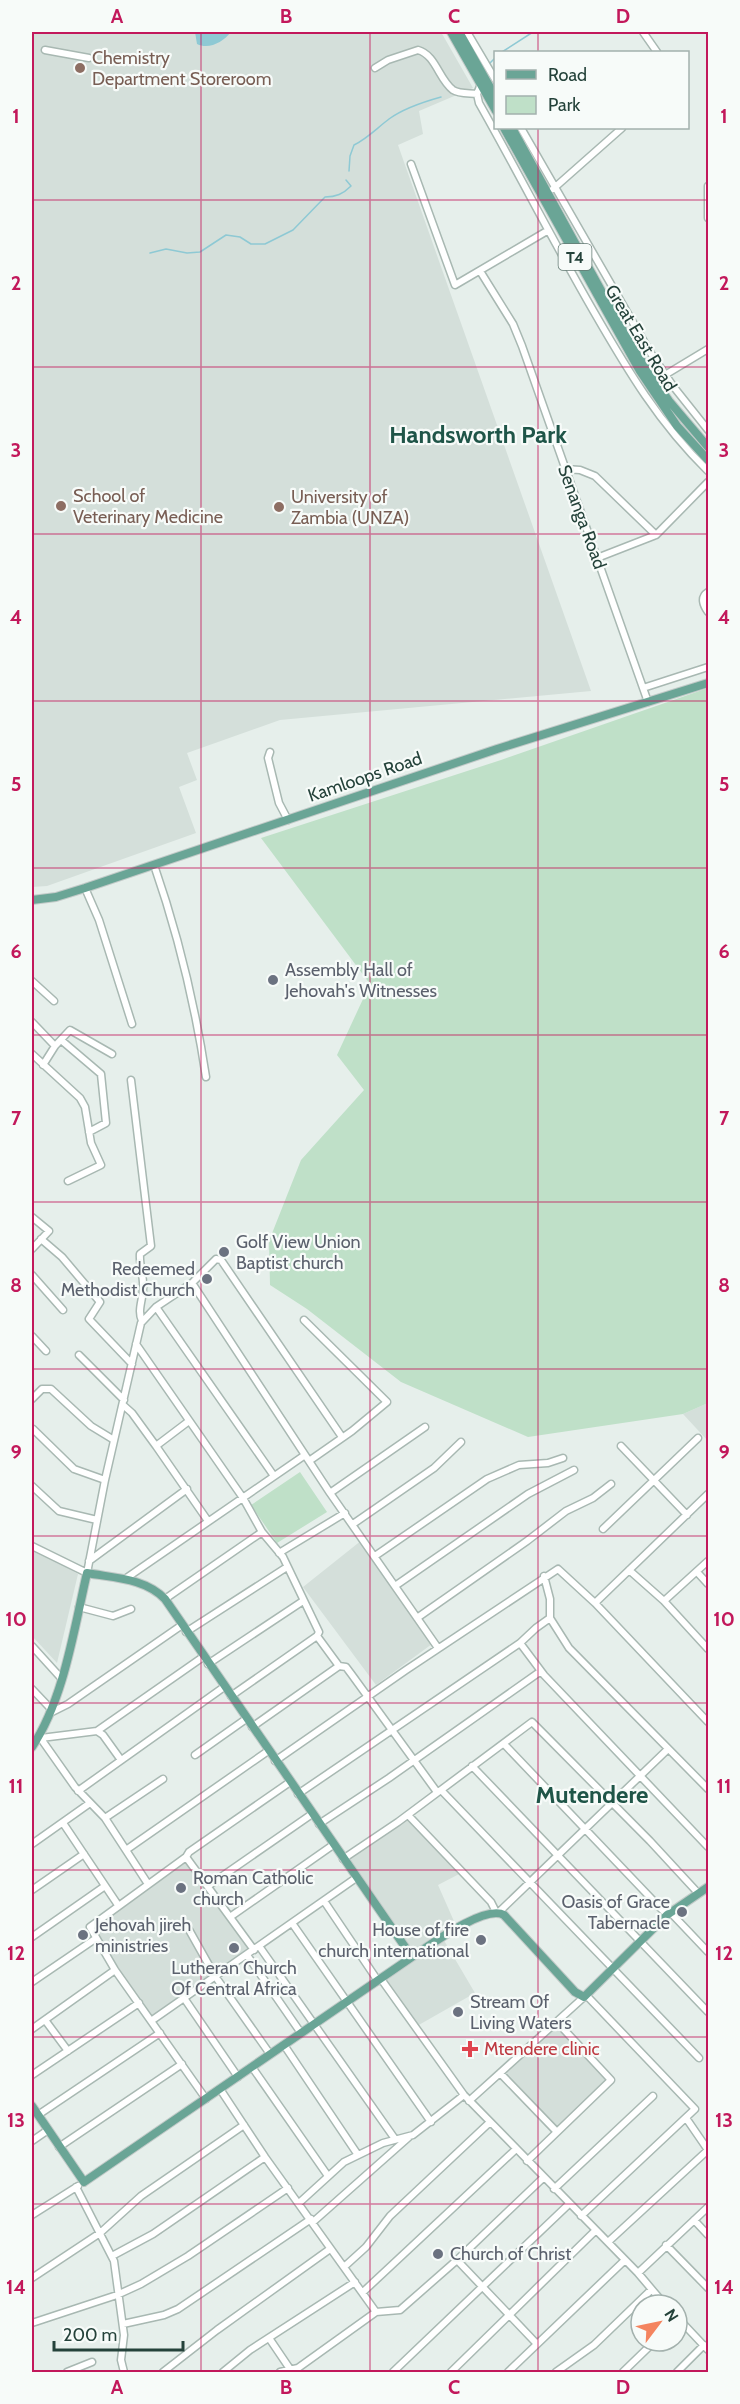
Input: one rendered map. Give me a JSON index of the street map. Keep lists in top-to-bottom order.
{
  "streets": {
    "main road": ["T4", "Great East Road", "Kamloops Road"],
    "street": ["Senanga Road"]
  },
  "crossings": [
    ["Senanga Road", "Kamloops Road"]
  ],
  "districts": ["Handsworth Park", "Mutendere"],
  "places": {
    "other": [
      "Chemistry Department Storeroom",
      "School of Veterinary Medicine",
      "University of Zambia (UNZA)",
      "Assembly Hall of Jehovah's Witnesses",
      "Golf View Union Baptist church",
      "Redeemed Methodist Church",
      "Roman Catholic church",
      "Oasis of Grace Tabernacle",
      "Jehovah jireh ministries",
      "House of fire church international",
      "Lutheran Church Of Central Africa",
      "Stream Of Living Waters",
      "Church of Christ"
    ],
    "health": ["Mtendere clinic"]
  },
  "legend": ["Road", "Park"],
  "scale_bar": "200 m",
  "north": "top right",
  "grid": {
    "columns": [
      "A",
      "B",
      "C",
      "D"
    ],
    "rows": [
      "1",
      "2",
      "3",
      "4",
      "5",
      "6",
      "7",
      "8",
      "9",
      "10",
      "11",
      "12",
      "13",
      "14"
    ]
  }
}
